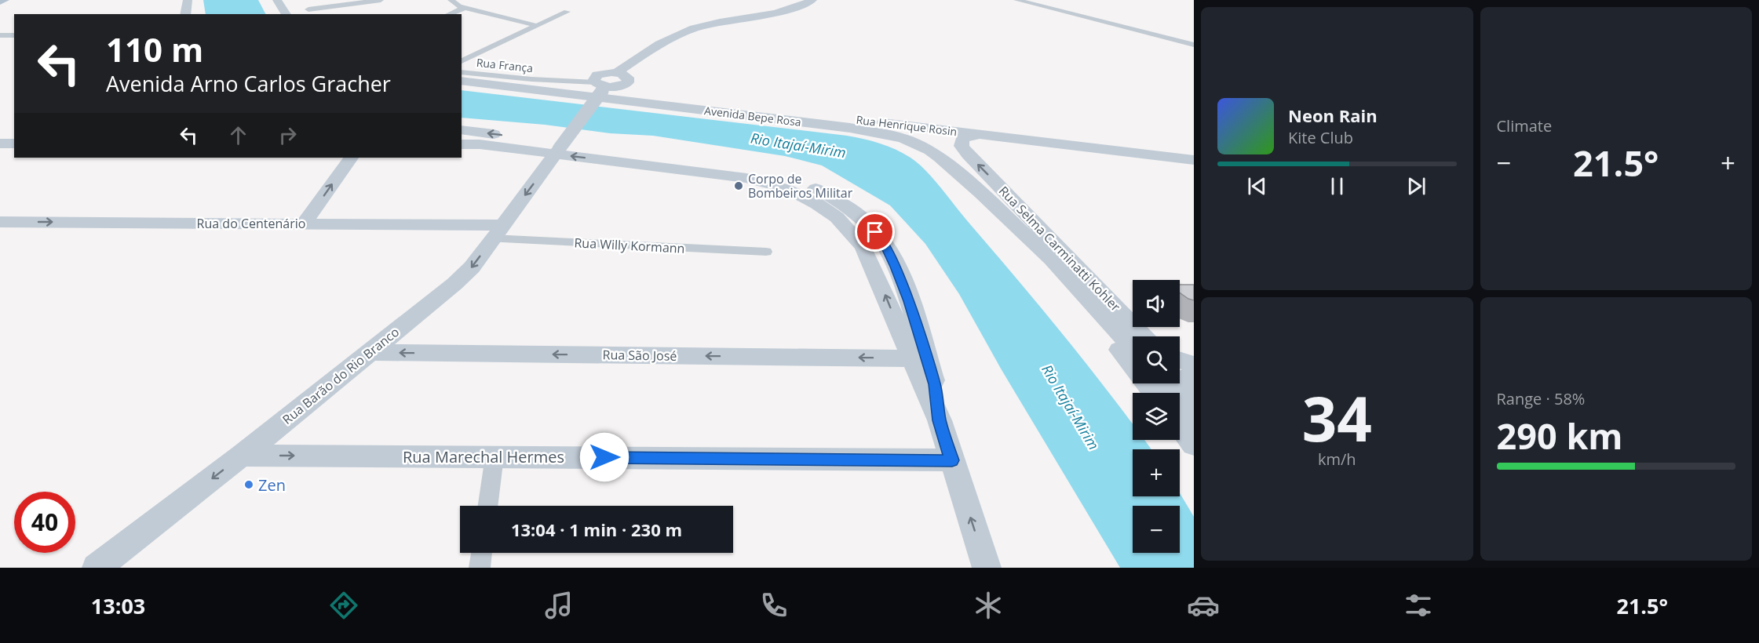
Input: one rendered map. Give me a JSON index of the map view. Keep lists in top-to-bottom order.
{
  "streets": {
    "main road": [
      "Avenida Bepe Rosa",
      "Rua Henrique Rosin",
      "Rua do Centenário",
      "Rua Selma Carminatti Kohler",
      "Rua São José",
      "Rua Barão do Rio Branco",
      "Rua Marechal Hermes"
    ],
    "street": ["Rua França", "Rua Willy Kormann"]
  },
  "crossings": [
    ["Rua França", "Rua Henrique Rosin"],
    ["Rua França", "Rua Barão do Rio Branco"],
    ["Rua Henrique Rosin", "Rua Selma Carminatti Kohler"],
    ["Rua Henrique Rosin", "Rua Barão do Rio Branco"],
    ["Rua do Centenário", "Rua Willy Kormann"],
    ["Rua do Centenário", "Rua Barão do Rio Branco"],
    ["Rua Willy Kormann", "Rua Barão do Rio Branco"],
    ["Rua São José", "Rua Barão do Rio Branco"],
    ["Rua Barão do Rio Branco", "Rua Marechal Hermes"]
  ],
  "one_way": [
    "Rua do Centenário",
    "Rua Selma Carminatti Kohler",
    "Rua São José",
    "Rua Barão do Rio Branco",
    "Rua Marechal Hermes"
  ],
  "water": ["Rio Itajaí-Mirim"],
  "places": ["Corpo de Bombeiros Militar", "Zen"],
  "page": {
    "tile": [
      "Climate",
      ["34", "km/h"],
      ["Range · 58%", "290 km"]
    ],
    "turn": ["110 m", "Avenida Arno Carlos Gracher"],
    "song": ["Neon Rain", "Kite Club"],
    "heat": ["−", "21.5°", "+"],
    "map_buttons": ["+", "−"],
    "limit": "40",
    "trip": "13:04 · 1 min · 230 m",
    "tabs": ["13:03", "21.5°"]
  }
}
